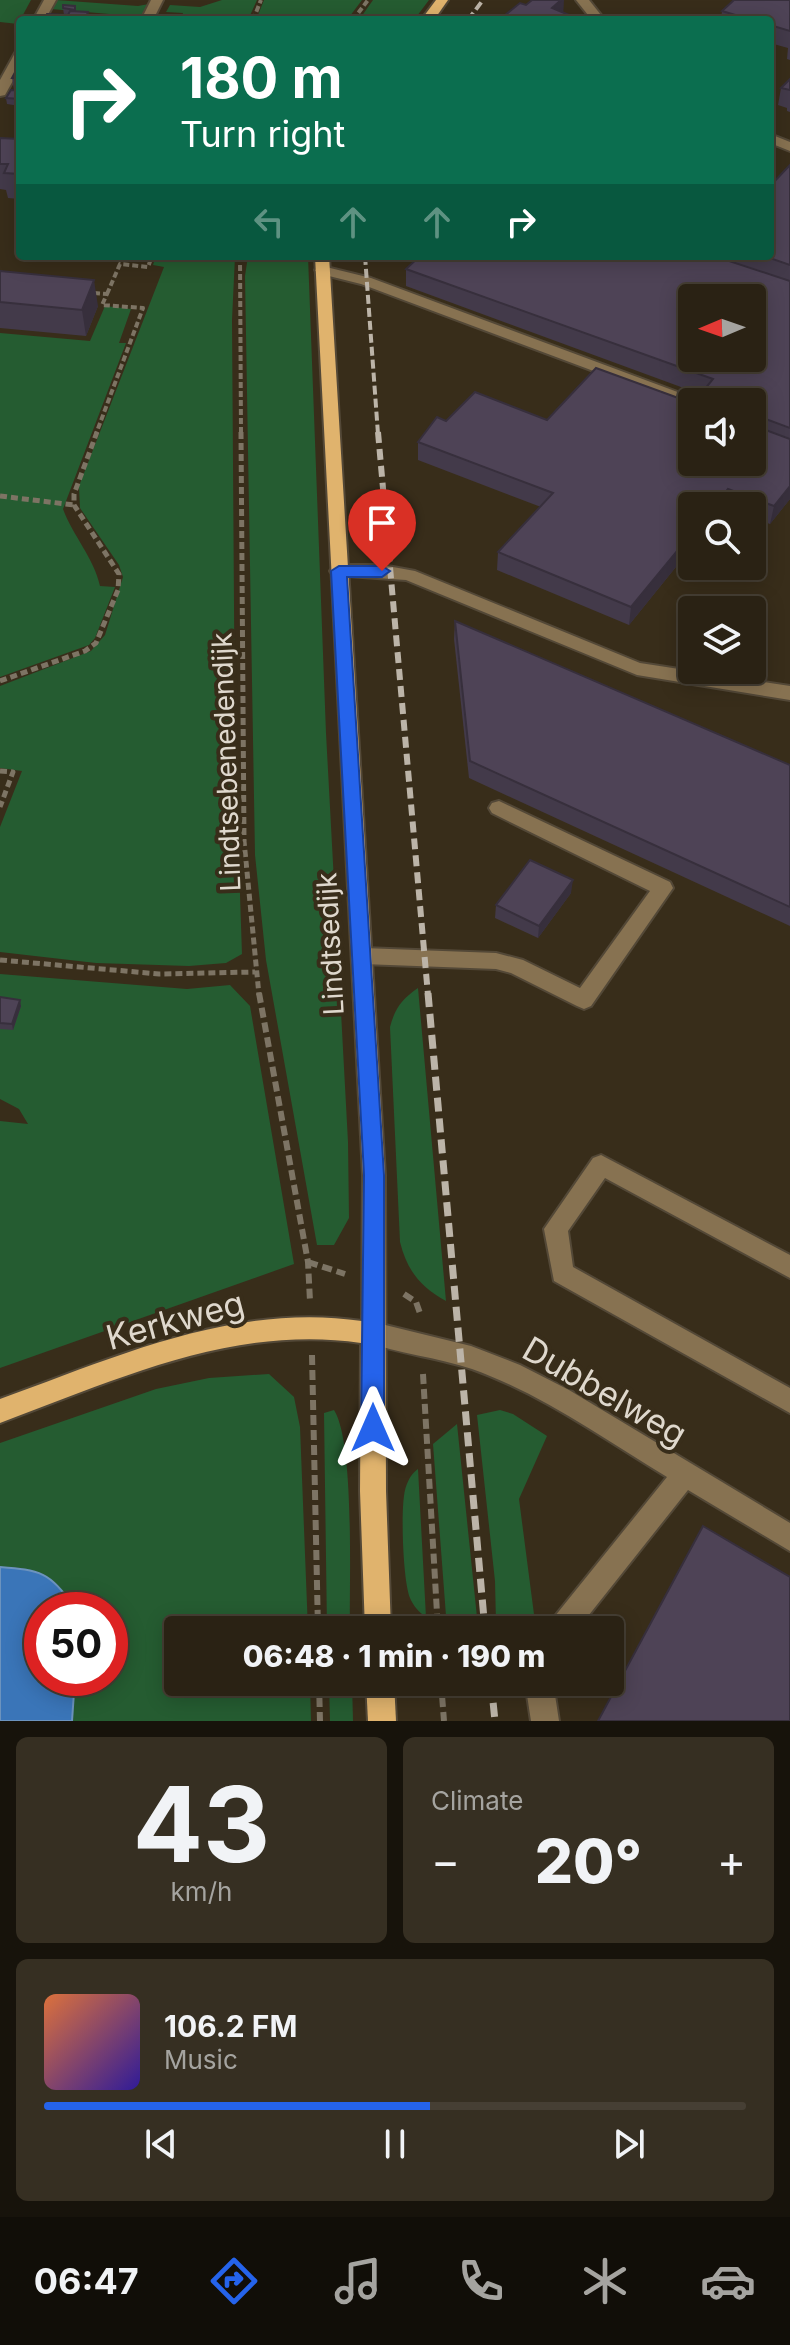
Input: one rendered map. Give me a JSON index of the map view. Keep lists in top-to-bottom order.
{
  "streets": {
    "main road": ["Lindtsedijk", "Kerkweg"],
    "street": ["Dubbelweg"],
    "path": ["Lindtsebenedendijk"]
  },
  "crossings": [
    ["Lindtsebenedendijk", "Kerkweg"],
    ["Lindtsedijk", "Kerkweg"],
    ["Lindtsedijk", "Dubbelweg"],
    ["Kerkweg", "Dubbelweg"]
  ],
  "north": "left",
  "page": {
    "turn": ["180 m", "Turn right"],
    "limit": "50",
    "trip": "06:48 · 1 min · 190 m",
    "tile": [
      ["43", "km/h"],
      "Climate"
    ],
    "heat": ["−", "20°", "+"],
    "song": ["106.2 FM", "Music"],
    "tabs": "06:47"
  }
}
